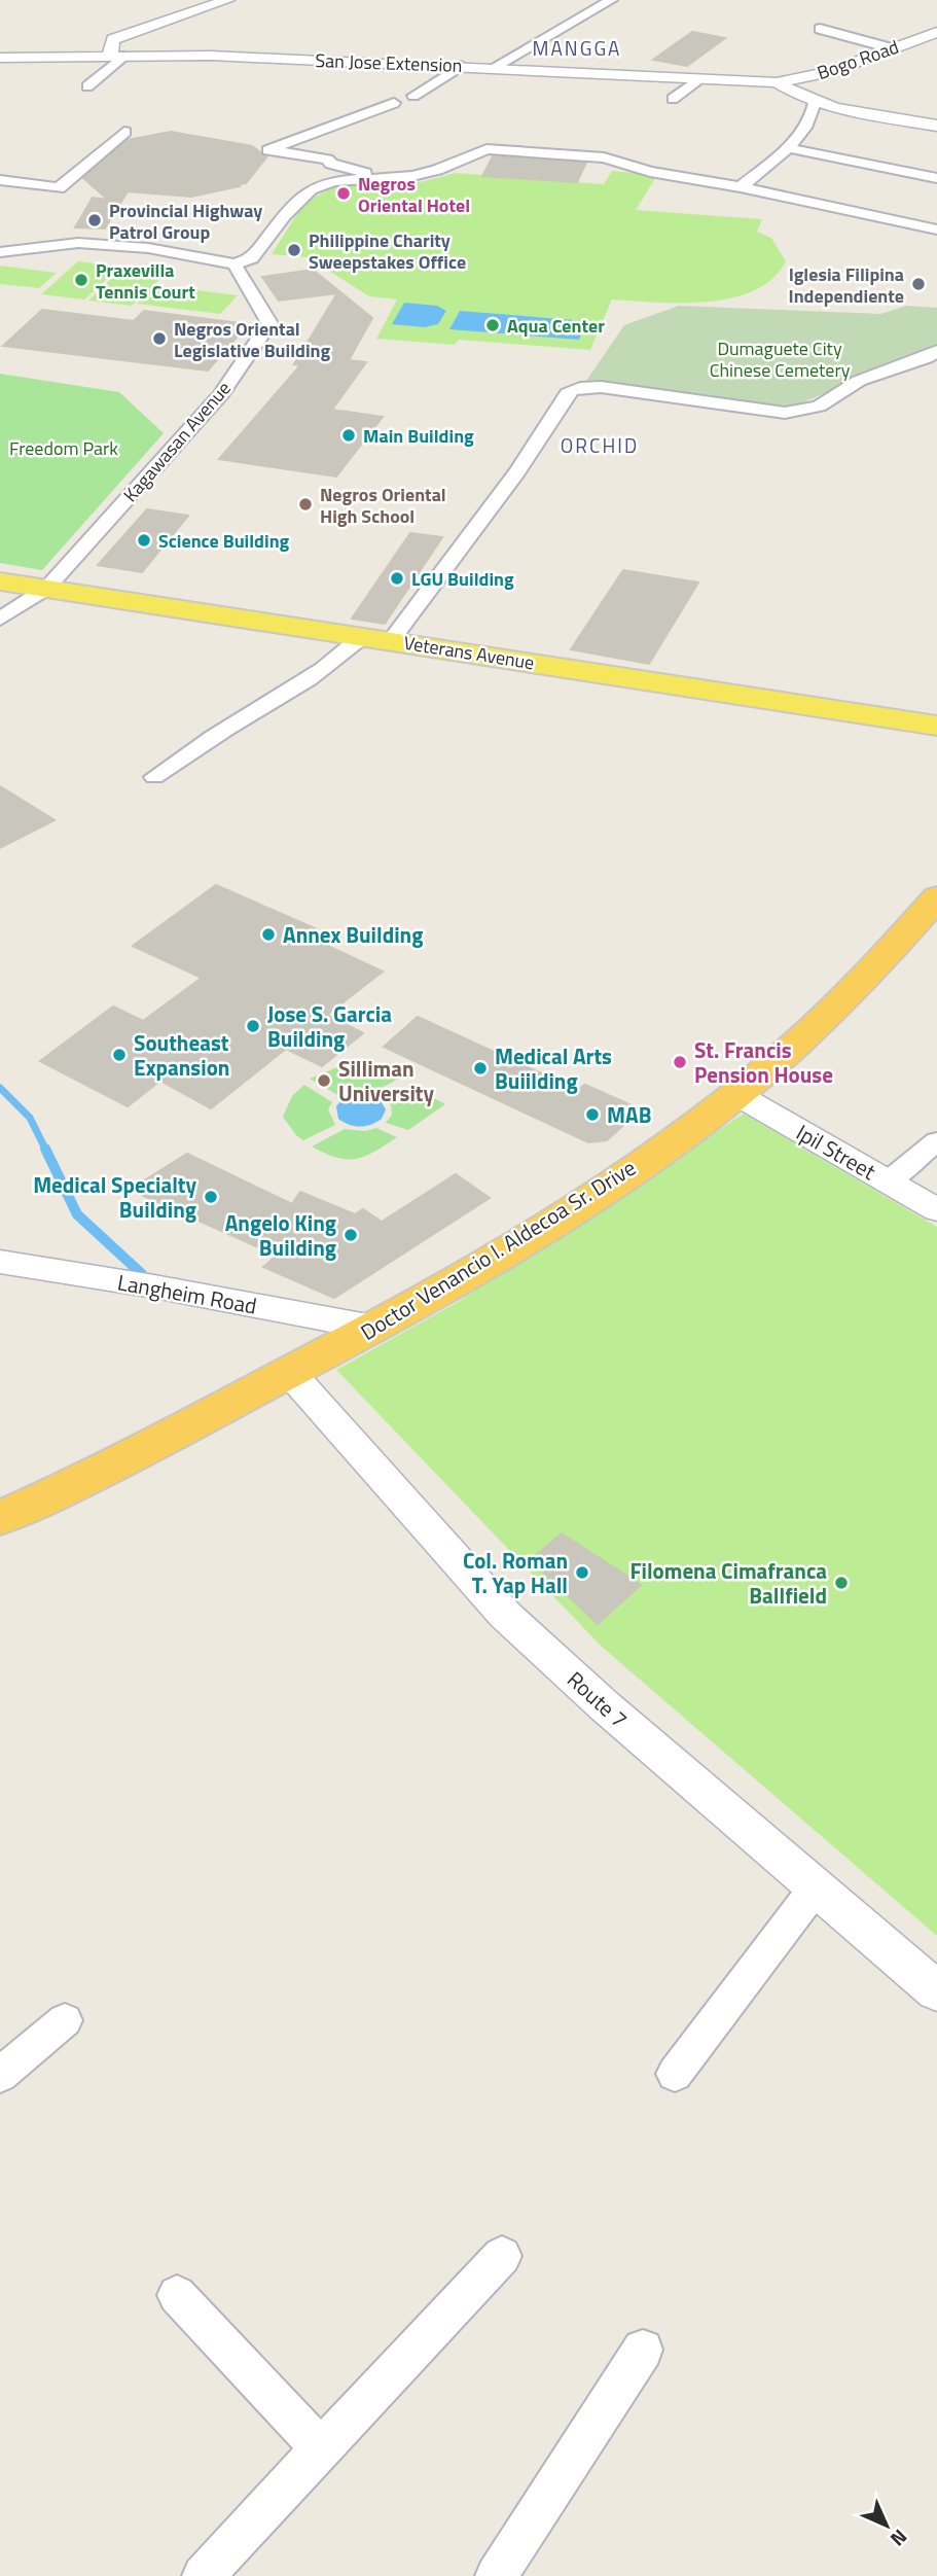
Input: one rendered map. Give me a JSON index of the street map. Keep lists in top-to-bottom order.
{
  "streets": {
    "highway": ["Doctor Venancio I. Aldecoa Sr. Drive"],
    "main road": ["Veterans Avenue"],
    "street": [
      "Bogo Road",
      "San Jose Extension",
      "Kagawasan Avenue",
      "Ipil Street",
      "Langheim Road",
      "Route 7"
    ]
  },
  "crossings": [
    ["Bogo Road", "San Jose Extension"],
    ["Kagawasan Avenue", "Veterans Avenue"],
    ["Ipil Street", "Doctor Venancio I. Aldecoa Sr. Drive"],
    ["Doctor Venancio I. Aldecoa Sr. Drive", "Langheim Road"],
    ["Doctor Venancio I. Aldecoa Sr. Drive", "Route 7"]
  ],
  "districts": ["MANGGA", "ORCHID"],
  "parks": ["Dumaguete City Chinese Cemetery", "Freedom Park"],
  "places": [
    "Negros Oriental Hotel",
    "Provincial Highway Patrol Group",
    "Philippine Charity Sweepstakes Office",
    "Praxevilla Tennis Court",
    "Iglesia Filipina Independiente",
    "Aqua Center",
    "Negros Oriental Legislative Building",
    "Main Building",
    "Negros Oriental High School",
    "Science Building",
    "LGU Building",
    "Annex Building",
    "Jose S. Garcia Building",
    "Southeast Expansion",
    "St. Francis Pension House",
    "Medical Arts Buiilding",
    "Silliman University",
    "MAB",
    "Medical Specialty Building",
    "Angelo King Building",
    "Col. Roman T. Yap Hall",
    "Filomena Cimafranca Ballfield"
  ],
  "north": "bottom right"
}
